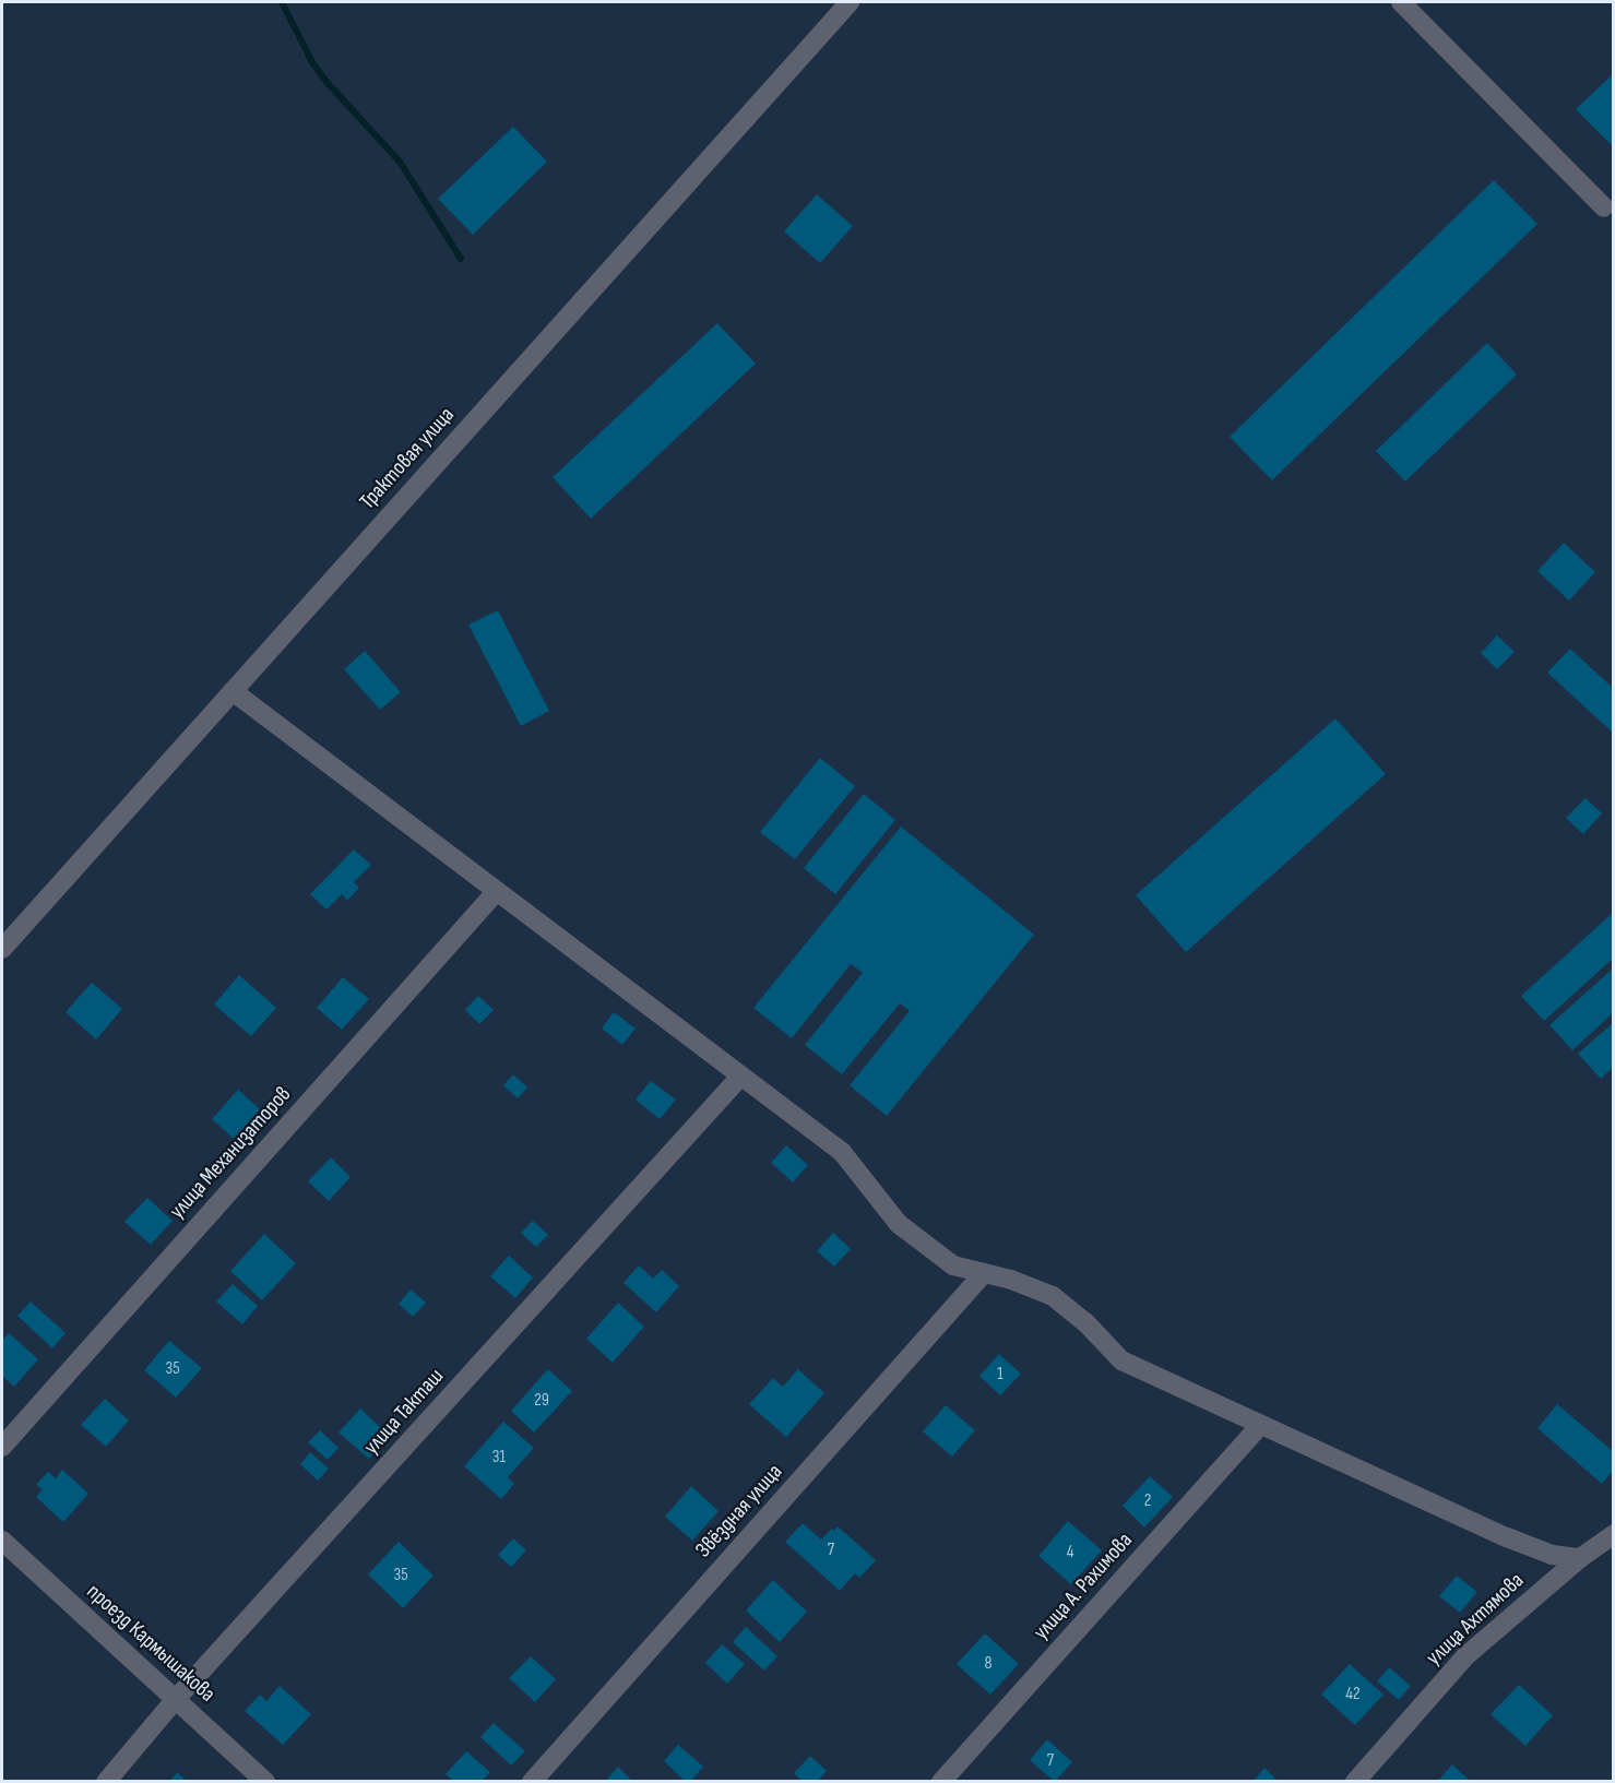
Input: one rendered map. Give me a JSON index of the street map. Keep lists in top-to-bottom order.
{
  "streets": {
    "street": [
      "Трактовая улица",
      "улица Механизаторов",
      "улица Такташ",
      "Звёздная улица",
      "улица А. Рахимова",
      "улица Ахтямова",
      "проезд Кармышакова"
    ]
  },
  "crossings": [
    ["улица Такташ", "проезд Кармышакова"]
  ],
  "house_numbers": [
    "35",
    "1",
    "29",
    "31",
    "2",
    "7",
    "4",
    "35",
    "8",
    "42",
    "7"
  ]
}
